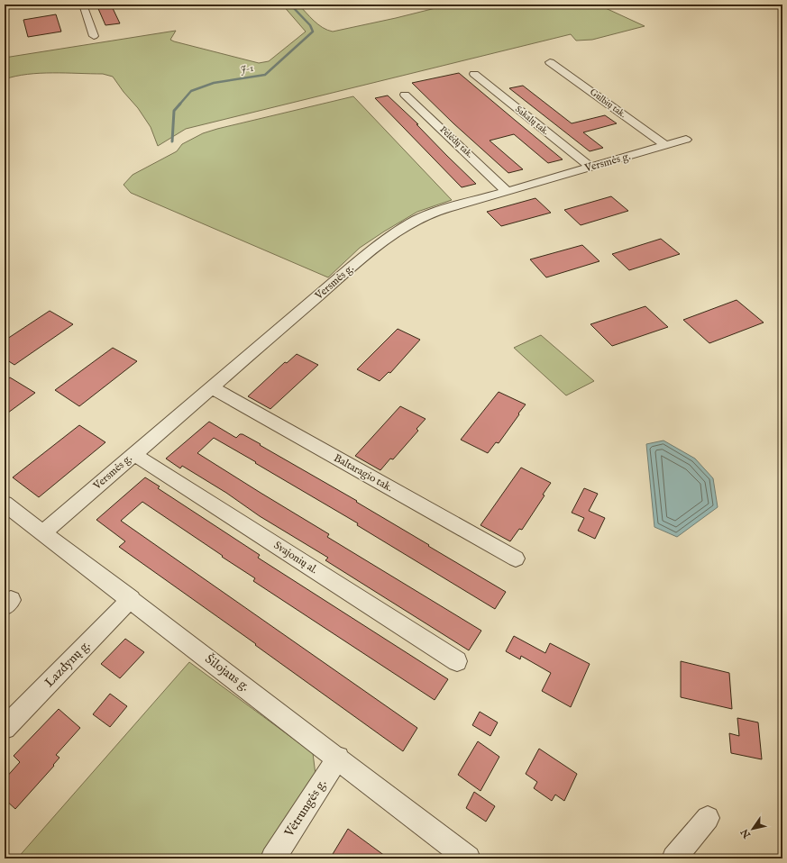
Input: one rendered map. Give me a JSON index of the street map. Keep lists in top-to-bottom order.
{
  "streets": {
    "street": [
      "Gulbių tak.",
      "Sakalų tak.",
      "Pelėdų tak.",
      "Versmės g.",
      "Baltaragio tak.",
      "Svajonių al.",
      "Lazdynų g.",
      "Šilojaus g.",
      "Vėtrungės g."
    ]
  },
  "crossings": [
    ["Gulbių tak.", "Versmės g."],
    ["Sakalų tak.", "Versmės g."],
    ["Pelėdų tak.", "Versmės g."],
    ["Versmės g.", "Baltaragio tak."],
    ["Versmės g.", "Svajonių al."],
    ["Versmės g.", "Šilojaus g."],
    ["Lazdynų g.", "Šilojaus g."],
    ["Šilojaus g.", "Vėtrungės g."]
  ],
  "water": ["J-1"],
  "north": "bottom left"
}
